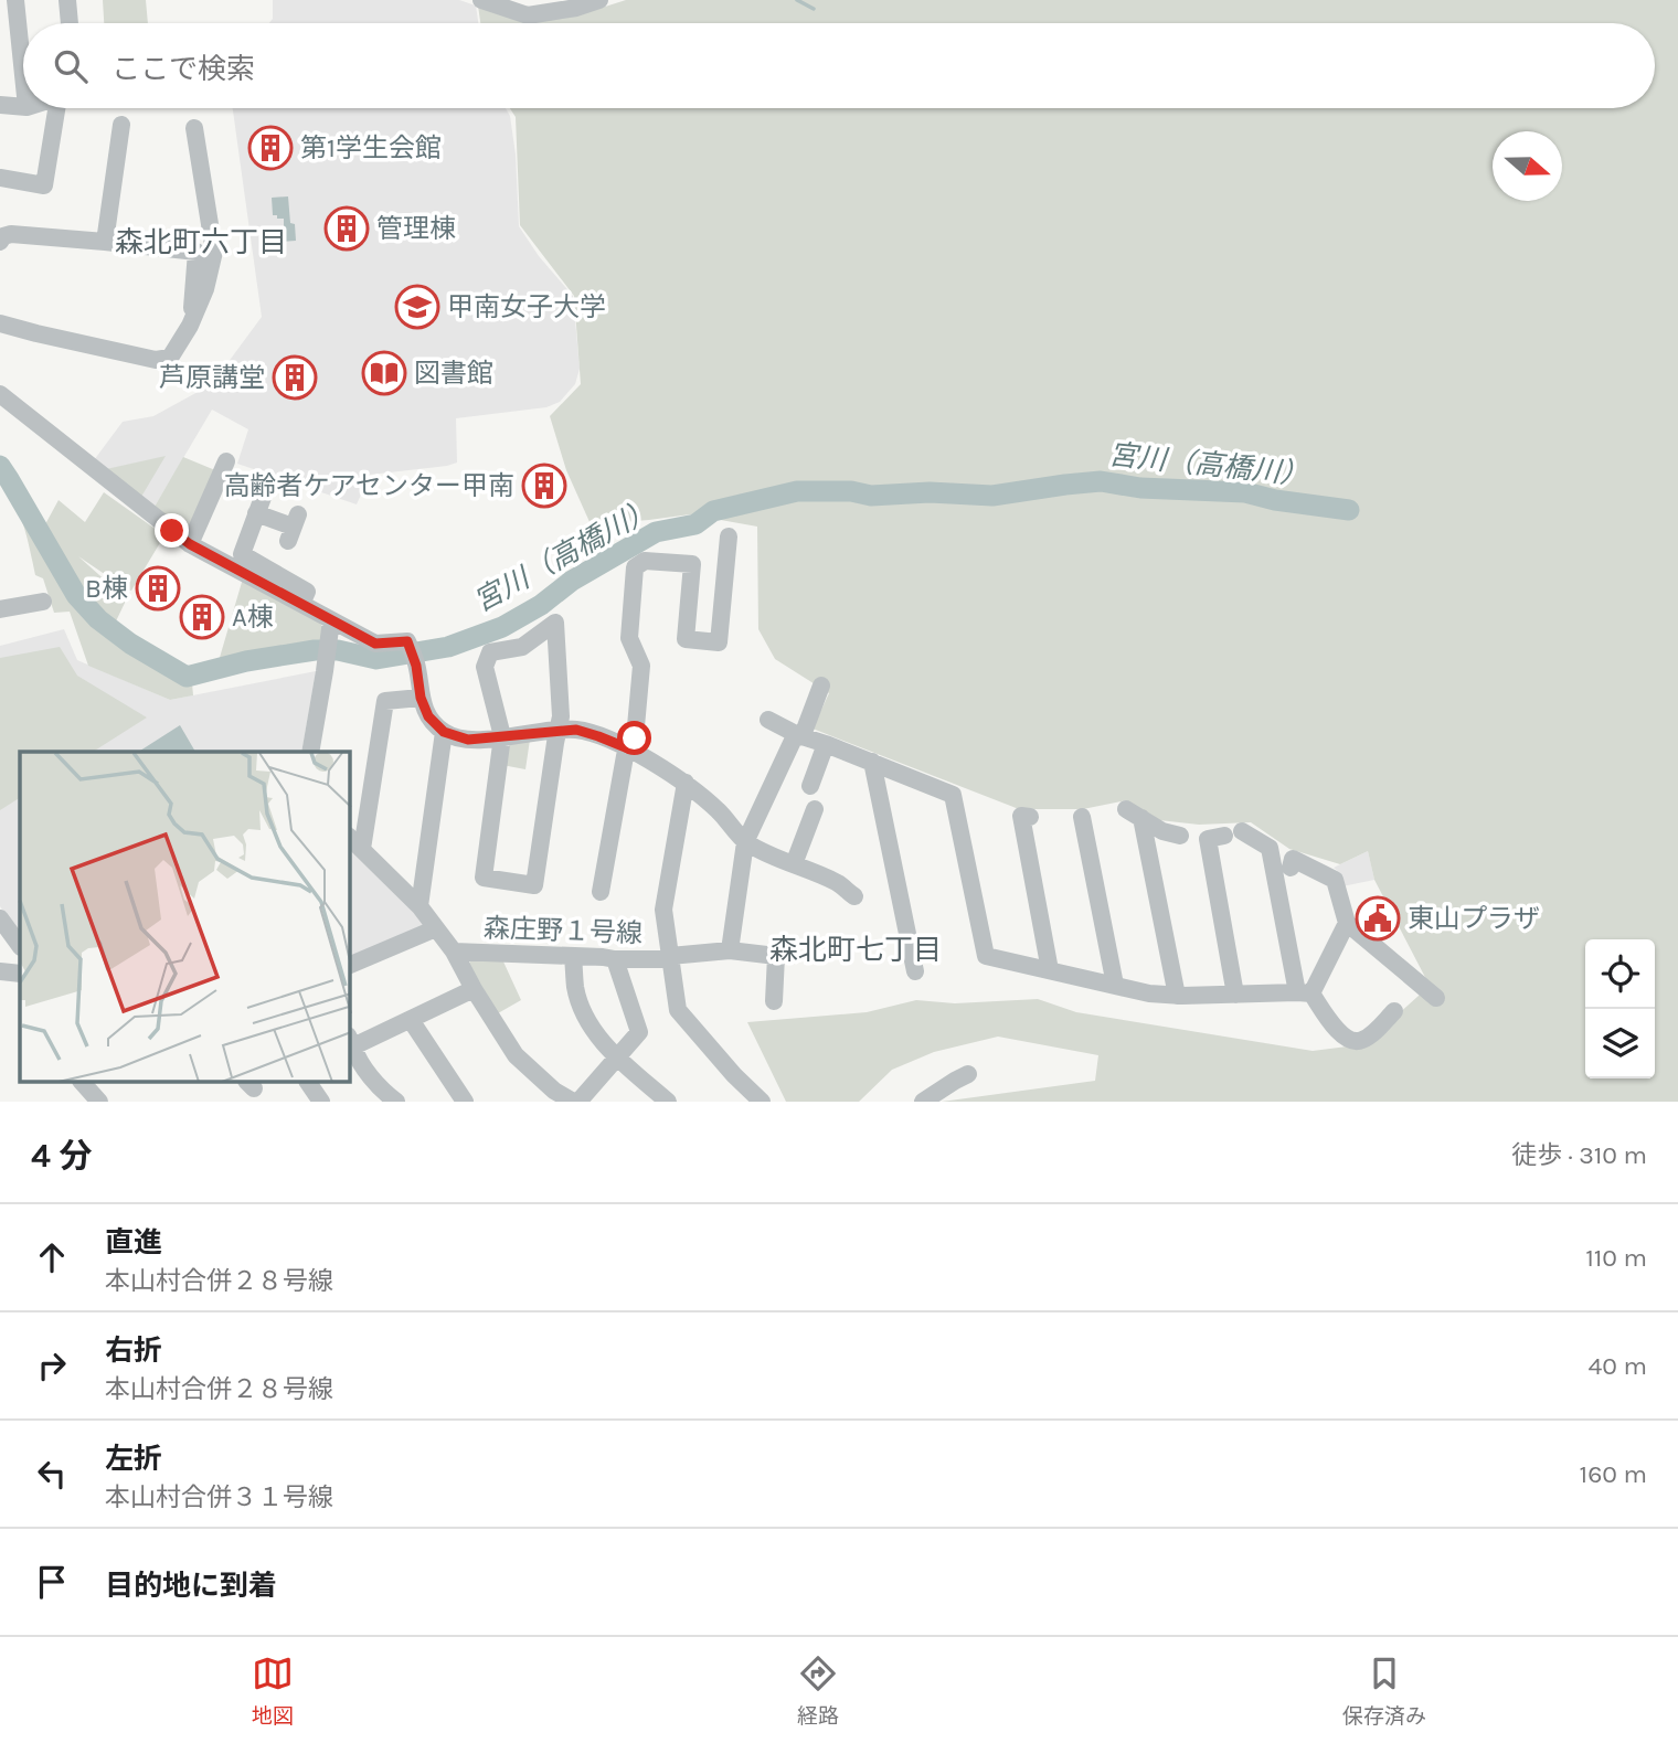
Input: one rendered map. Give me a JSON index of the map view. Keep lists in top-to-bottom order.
{
  "streets": {
    "street": ["森庄野１号線"]
  },
  "districts": ["森北町六丁目", "森北町七丁目"],
  "water": ["宮川（高橋川）"],
  "places": {
    "building": [
      "第1学生会館",
      "管理棟",
      "芦原講堂",
      "高齢者ケアセンター甲南",
      "B棟",
      "A棟"
    ],
    "school or university": ["甲南女子大学"],
    "library": ["図書館"],
    "public building": ["東山プラザ"]
  },
  "north": "right",
  "page": {
    "search": "ここで検索",
    "heading": ["4 分", "徒歩 · 310 m"],
    "list": [
      ["直進", "本山村合併２８号線", "110 m"],
      ["右折", "本山村合併２８号線", "40 m"],
      ["左折", "本山村合併３１号線", "160 m"],
      "目的地に到着"
    ],
    "nav": ["地図", "経路", "保存済み"]
  }
}
